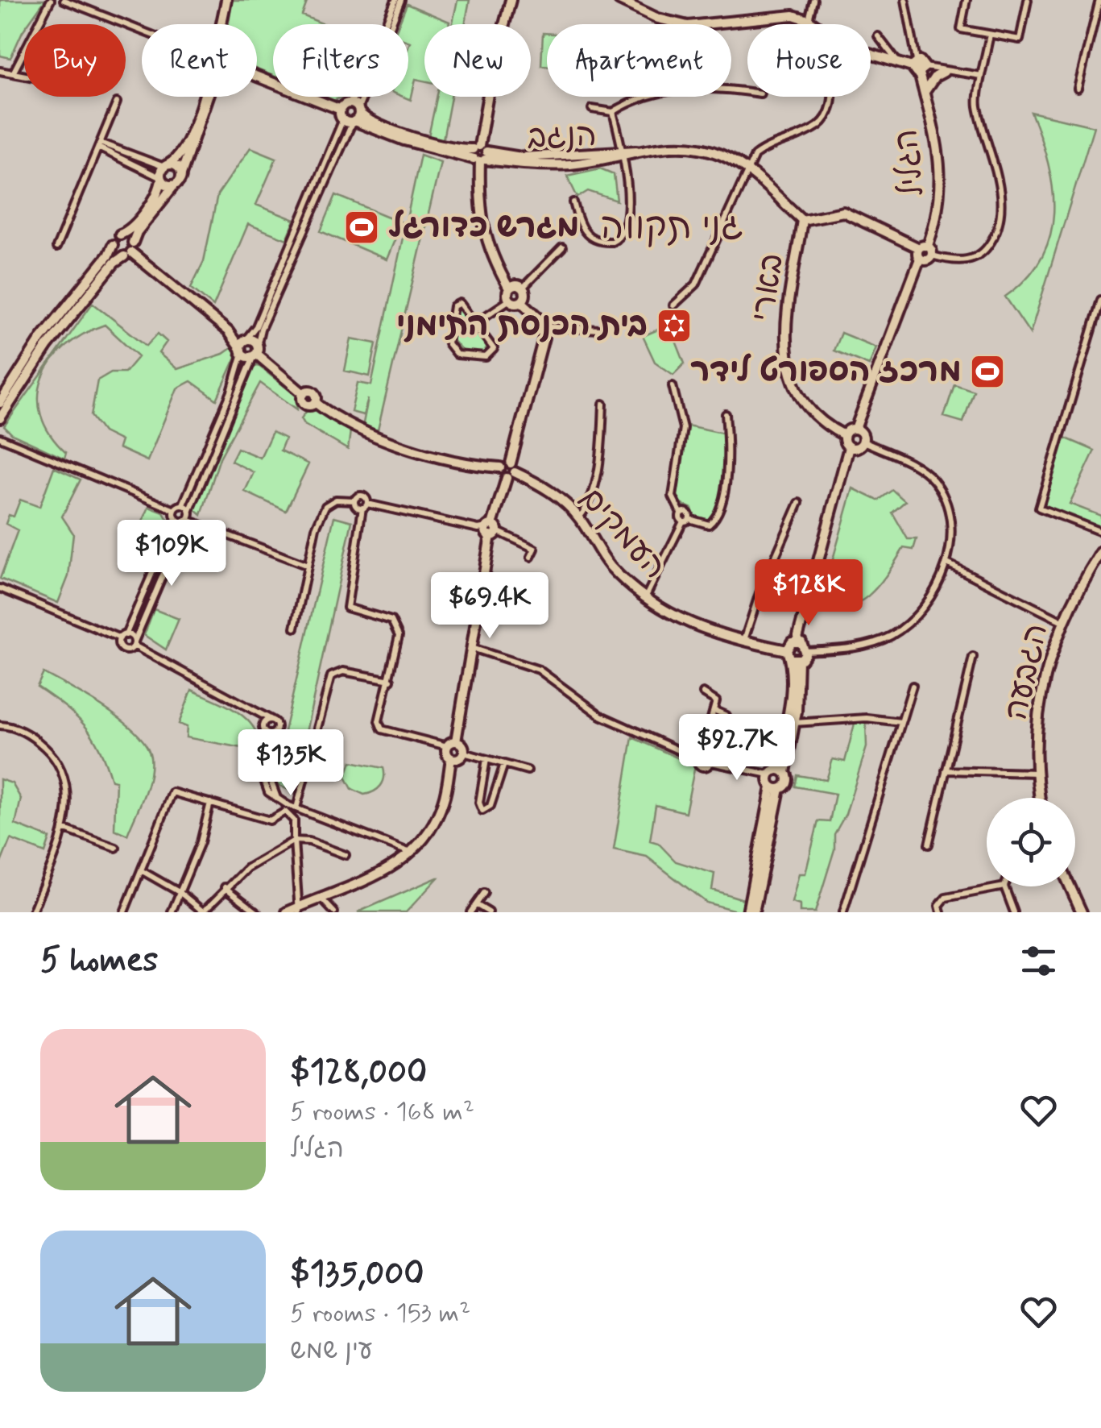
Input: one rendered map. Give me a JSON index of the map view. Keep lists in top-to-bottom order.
{
  "streets": {
    "street": [
      "הנגב",
      "הגליל",
      "בארי",
      "העמקים",
      "הגבעה"
    ]
  },
  "crossings": [
    ["הנגב", "בארי"]
  ],
  "districts": ["גני תקווה"],
  "places": {
    "sports": ["מגרש כדורגל", "מרכז הספורט לידר"],
    "synagogue": ["בית הכנסת התימני"]
  },
  "page": {
    "chip": [
      "Buy",
      "Rent",
      "Filters",
      "New",
      "Apartment",
      "House"
    ],
    "price": [
      "$109K",
      "$128K",
      "$69.4K",
      "$92.7K",
      "$135K"
    ],
    "heading": "5 homes",
    "list": [
      {
        "name": "$128,000",
        "note": "5 rooms · 168 m² · הגליל"
      },
      {
        "name": "$135,000",
        "note": "5 rooms · 153 m² · עין שמש"
      }
    ]
  }
}
